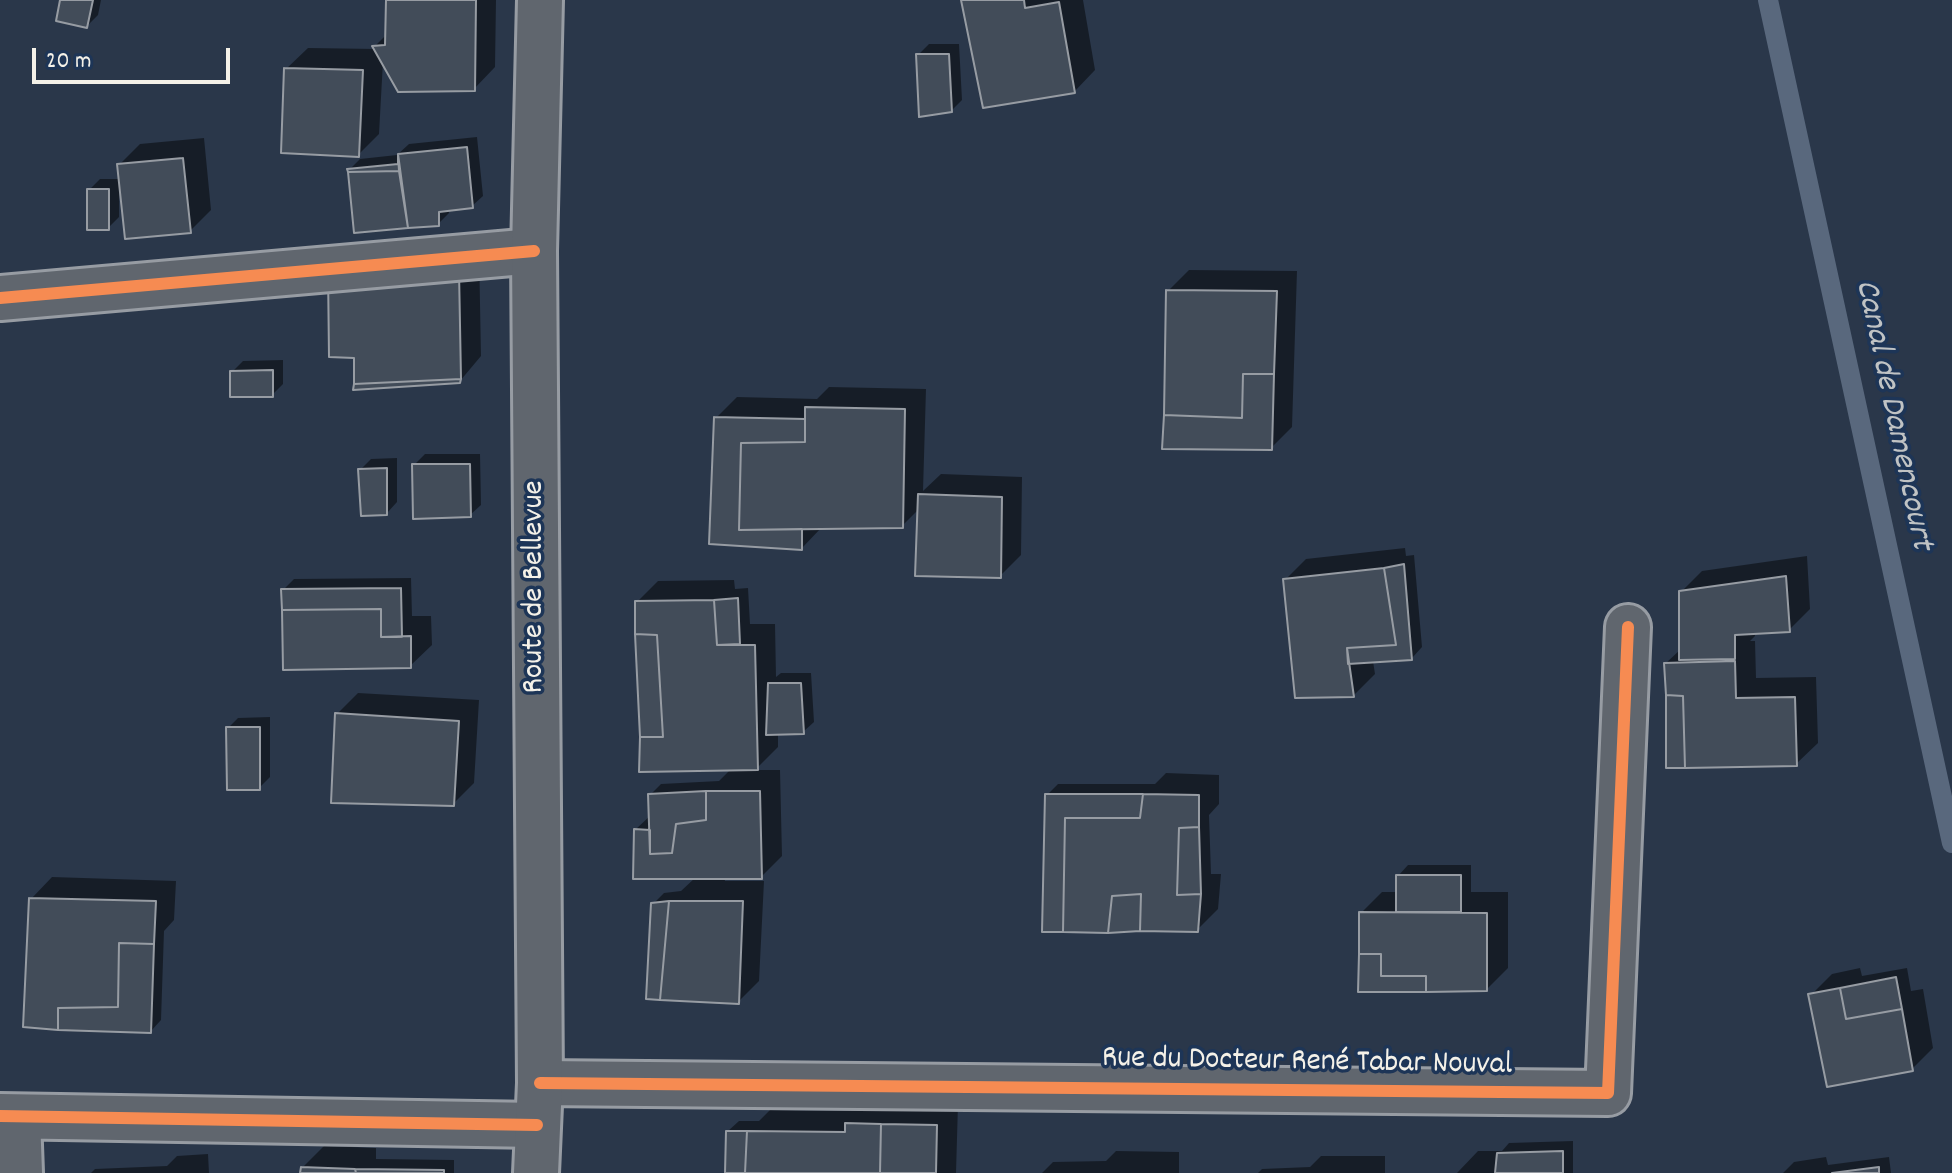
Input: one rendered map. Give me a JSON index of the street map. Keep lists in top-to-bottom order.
{
  "streets": {
    "street": ["Route de Bellevue", "Rue du Docteur René Tabar Nouval"]
  },
  "crossings": [
    ["Route de Bellevue", "Rue du Docteur René Tabar Nouval"]
  ],
  "water": ["Canal de Damencourt"],
  "scale_bar": "20 m"
}
